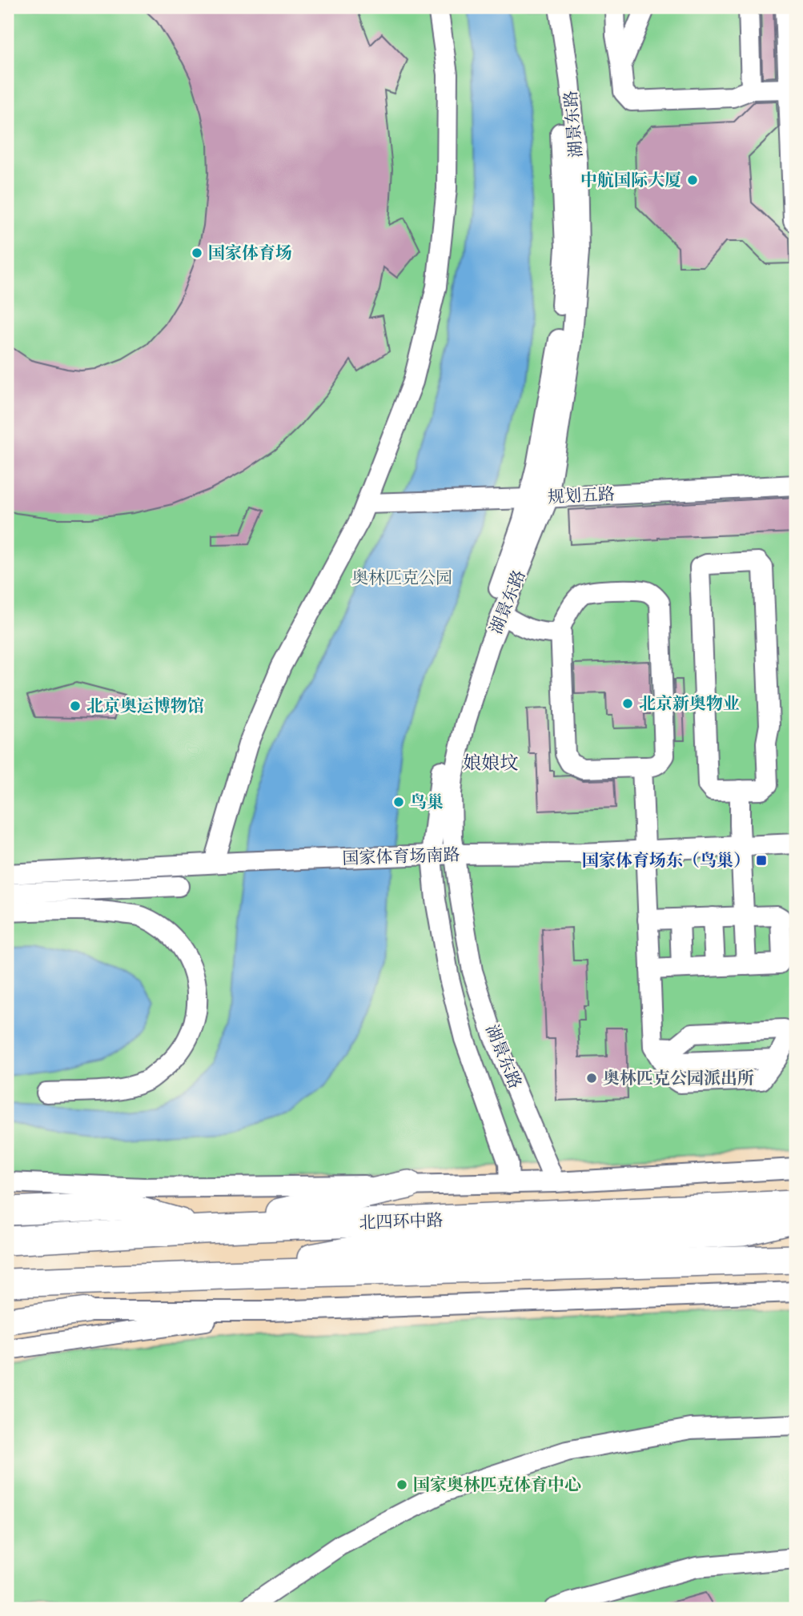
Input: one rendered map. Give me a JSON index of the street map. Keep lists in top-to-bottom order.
{
  "streets": {
    "highway": ["北四环中路"],
    "street": ["湖景东路", "规划五路", "国家体育场南路"]
  },
  "crossings": [
    ["湖景东路", "规划五路"],
    ["湖景东路", "国家体育场南路"]
  ],
  "districts": ["娘娘坟"],
  "parks": ["奥林匹克公园"],
  "places": {
    "other": [
      "中航国际大厦",
      "国家体育场",
      "北京新奥物业",
      "北京奥运博物馆",
      "鸟巢",
      "奥林匹克公园派出所",
      "国家奥林匹克体育中心"
    ],
    "transit": ["国家体育场东（鸟巢）"]
  }
}
